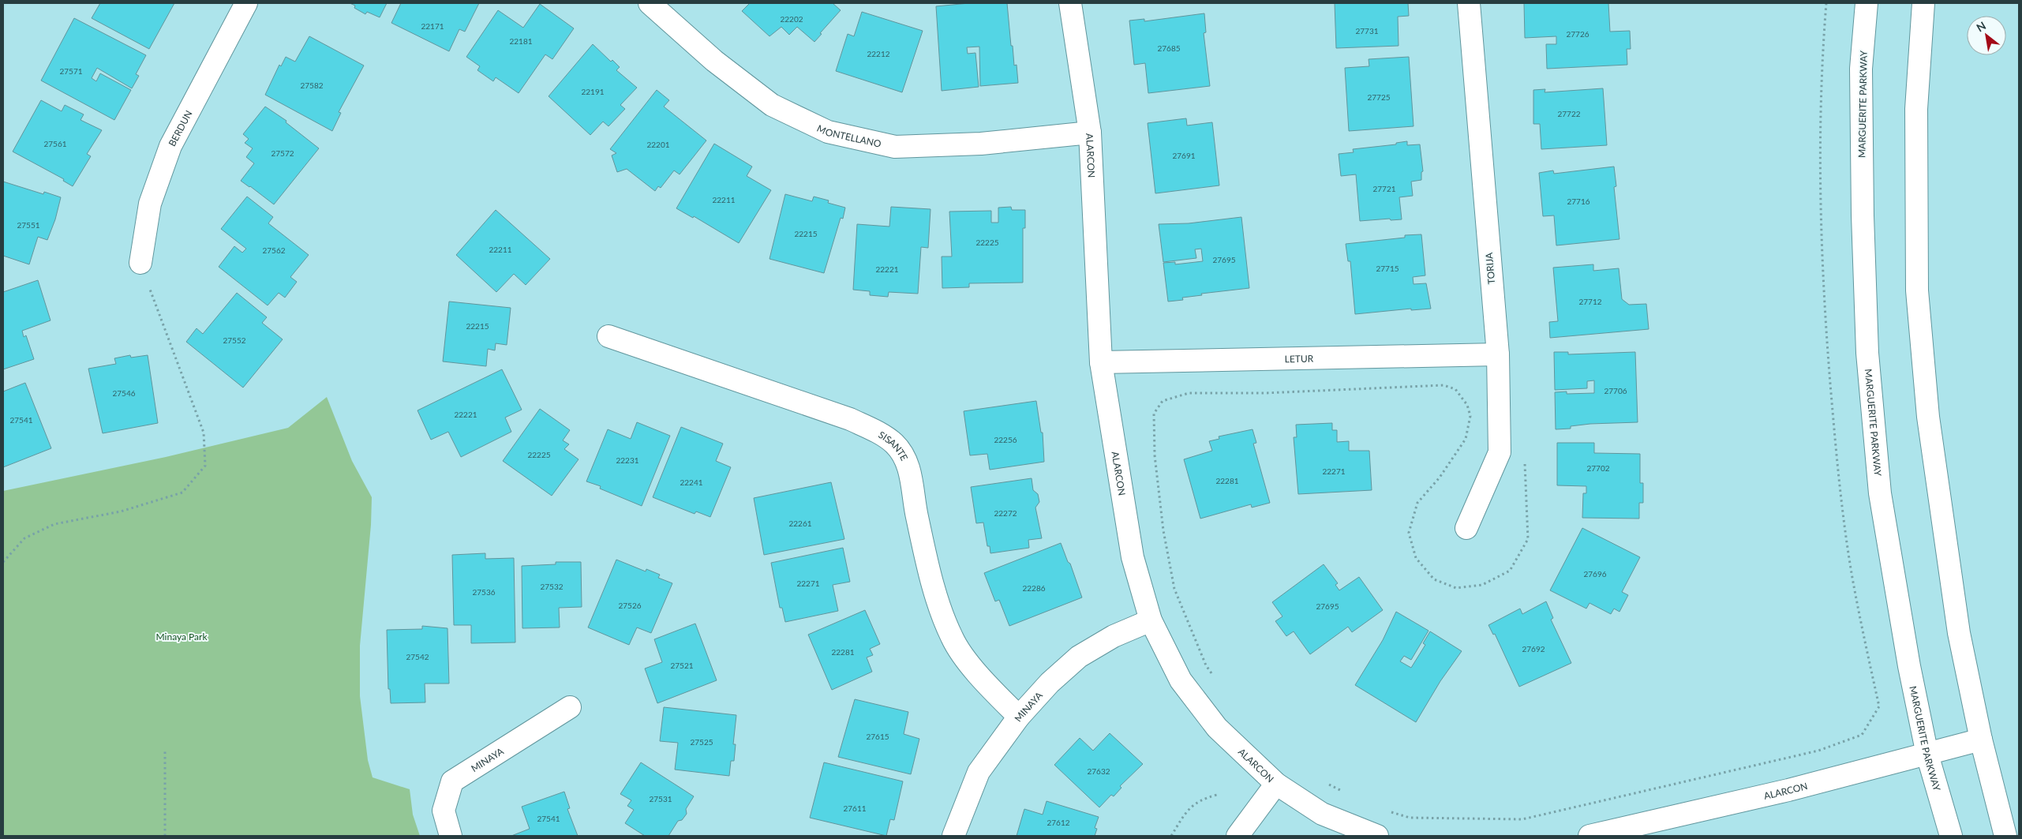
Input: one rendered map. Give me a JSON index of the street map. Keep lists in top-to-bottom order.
{
  "streets": {
    "street": [
      "MARGUERITE PARKWAY",
      "BERDUN",
      "MONTELLANO",
      "ALARCON",
      "TORIJA",
      "LETUR",
      "SISANTE",
      "MINAYA"
    ]
  },
  "crossings": [
    ["MARGUERITE PARKWAY", "ALARCON"],
    ["MONTELLANO", "ALARCON"],
    ["ALARCON", "LETUR"],
    ["ALARCON", "MINAYA"],
    ["TORIJA", "LETUR"],
    ["SISANTE", "MINAYA"]
  ],
  "parks": ["Minaya Park"],
  "house_numbers": [
    "22202",
    "22171",
    "27731",
    "27726",
    "22181",
    "27685",
    "22212",
    "27571",
    "27582",
    "22191",
    "27725",
    "27722",
    "27561",
    "22201",
    "27572",
    "27691",
    "27721",
    "22211",
    "27716",
    "27551",
    "22215",
    "22225",
    "22211",
    "27562",
    "27695",
    "27715",
    "22221",
    "27712",
    "22215",
    "27552",
    "27706",
    "27546",
    "22221",
    "27541",
    "22256",
    "22225",
    "22231",
    "27702",
    "22271",
    "22281",
    "22241",
    "22272",
    "22261",
    "27696",
    "22271",
    "27532",
    "22286",
    "27536",
    "27526",
    "27695",
    "27692",
    "22281",
    "27542",
    "27521",
    "27615",
    "27525",
    "27632",
    "27531",
    "27611",
    "27541",
    "27612"
  ],
  "north": "top left"
}
